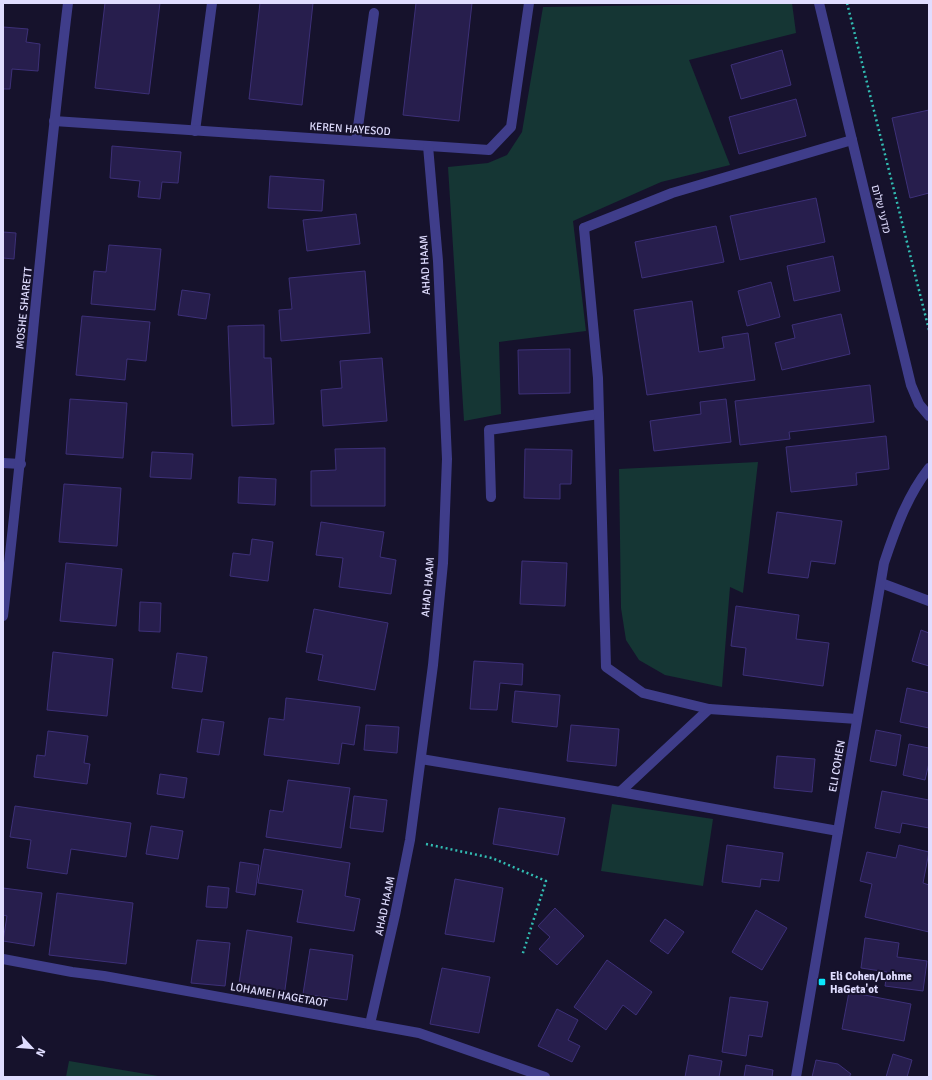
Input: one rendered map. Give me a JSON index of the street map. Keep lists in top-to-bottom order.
{
  "streets": {
    "street": [
      "KEREN HAYESOD",
      "מדעי שלום",
      "AHAD HAAM",
      "MOSHE SHARETT",
      "ELI COHEN",
      "LOHAMEI HAGETAOT"
    ]
  },
  "crossings": [
    ["KEREN HAYESOD", "AHAD HAAM"],
    ["KEREN HAYESOD", "MOSHE SHARETT"],
    ["AHAD HAAM", "LOHAMEI HAGETAOT"]
  ],
  "places": {
    "transit": ["Eli Cohen/Lohme HaGeta'ot"]
  },
  "north": "bottom right"
}
